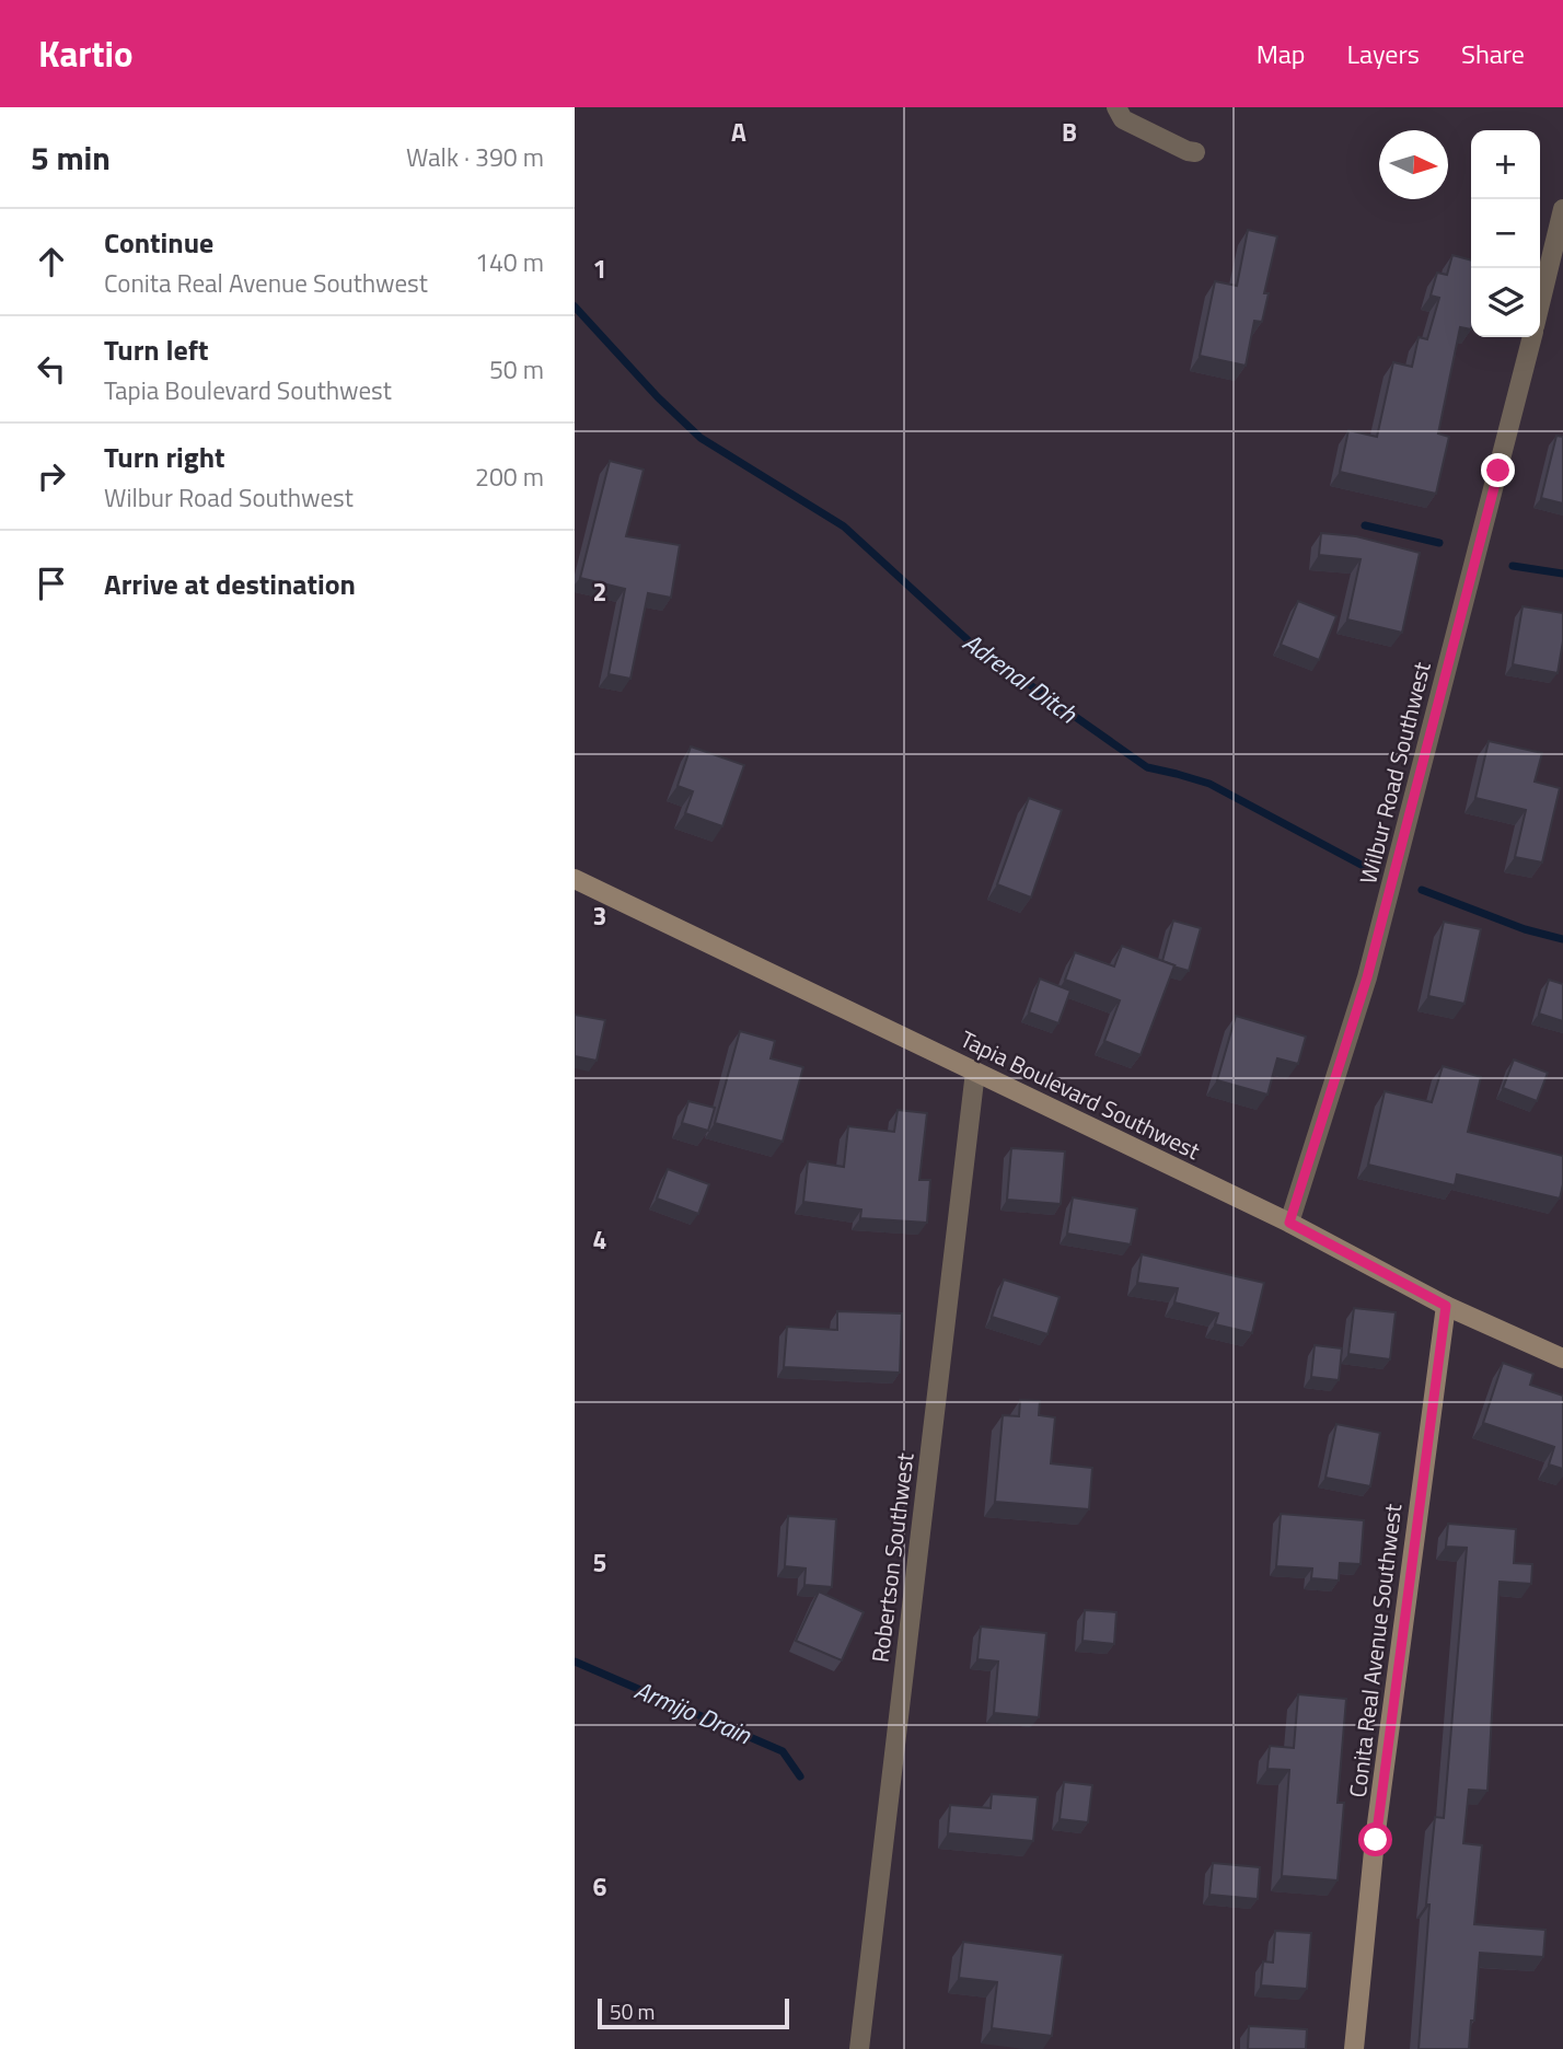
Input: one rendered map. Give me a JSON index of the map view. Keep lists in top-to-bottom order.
{
  "streets": {
    "street": [
      "Wilbur Road Southwest",
      "Tapia Boulevard Southwest",
      "Robertson Southwest",
      "Conita Real Avenue Southwest"
    ]
  },
  "crossings": [
    ["Wilbur Road Southwest", "Tapia Boulevard Southwest"],
    ["Tapia Boulevard Southwest", "Robertson Southwest"],
    ["Tapia Boulevard Southwest", "Conita Real Avenue Southwest"]
  ],
  "water": ["Adrenal Ditch", "Armijo Drain"],
  "scale_bar": "50 m",
  "north": "right",
  "page": {
    "header": "Kartio",
    "nav": ["Map", "Layers", "Share"],
    "heading": ["5 min", "Walk · 390 m"],
    "map_buttons": ["+", "−"],
    "list": [
      ["Continue", "Conita Real Avenue Southwest", "140 m"],
      ["Turn left", "Tapia Boulevard Southwest", "50 m"],
      ["Turn right", "Wilbur Road Southwest", "200 m"],
      "Arrive at destination"
    ],
    "scale": "50 m"
  },
  "grid": {
    "columns": ["A", "B"],
    "rows": [
      "1",
      "2",
      "3",
      "4",
      "5",
      "6"
    ]
  }
}
